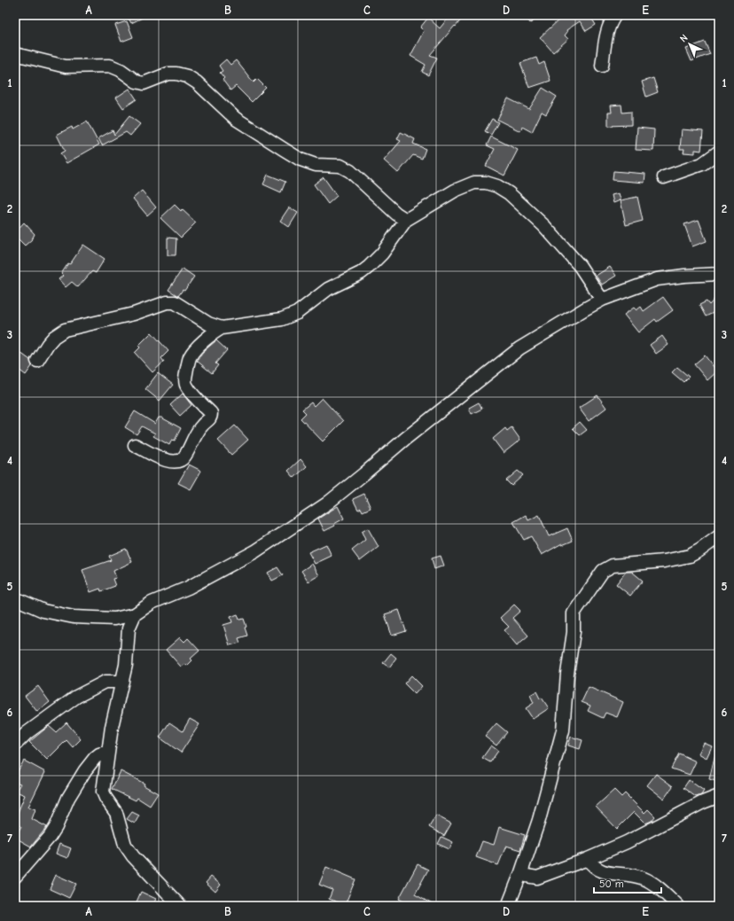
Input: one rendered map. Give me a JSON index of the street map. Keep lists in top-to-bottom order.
{
  "scale_bar": "50 m",
  "north": "top left",
  "grid": {
    "columns": [
      "A",
      "B",
      "C",
      "D",
      "E"
    ],
    "rows": [
      "1",
      "2",
      "3",
      "4",
      "5",
      "6",
      "7"
    ]
  }
}
